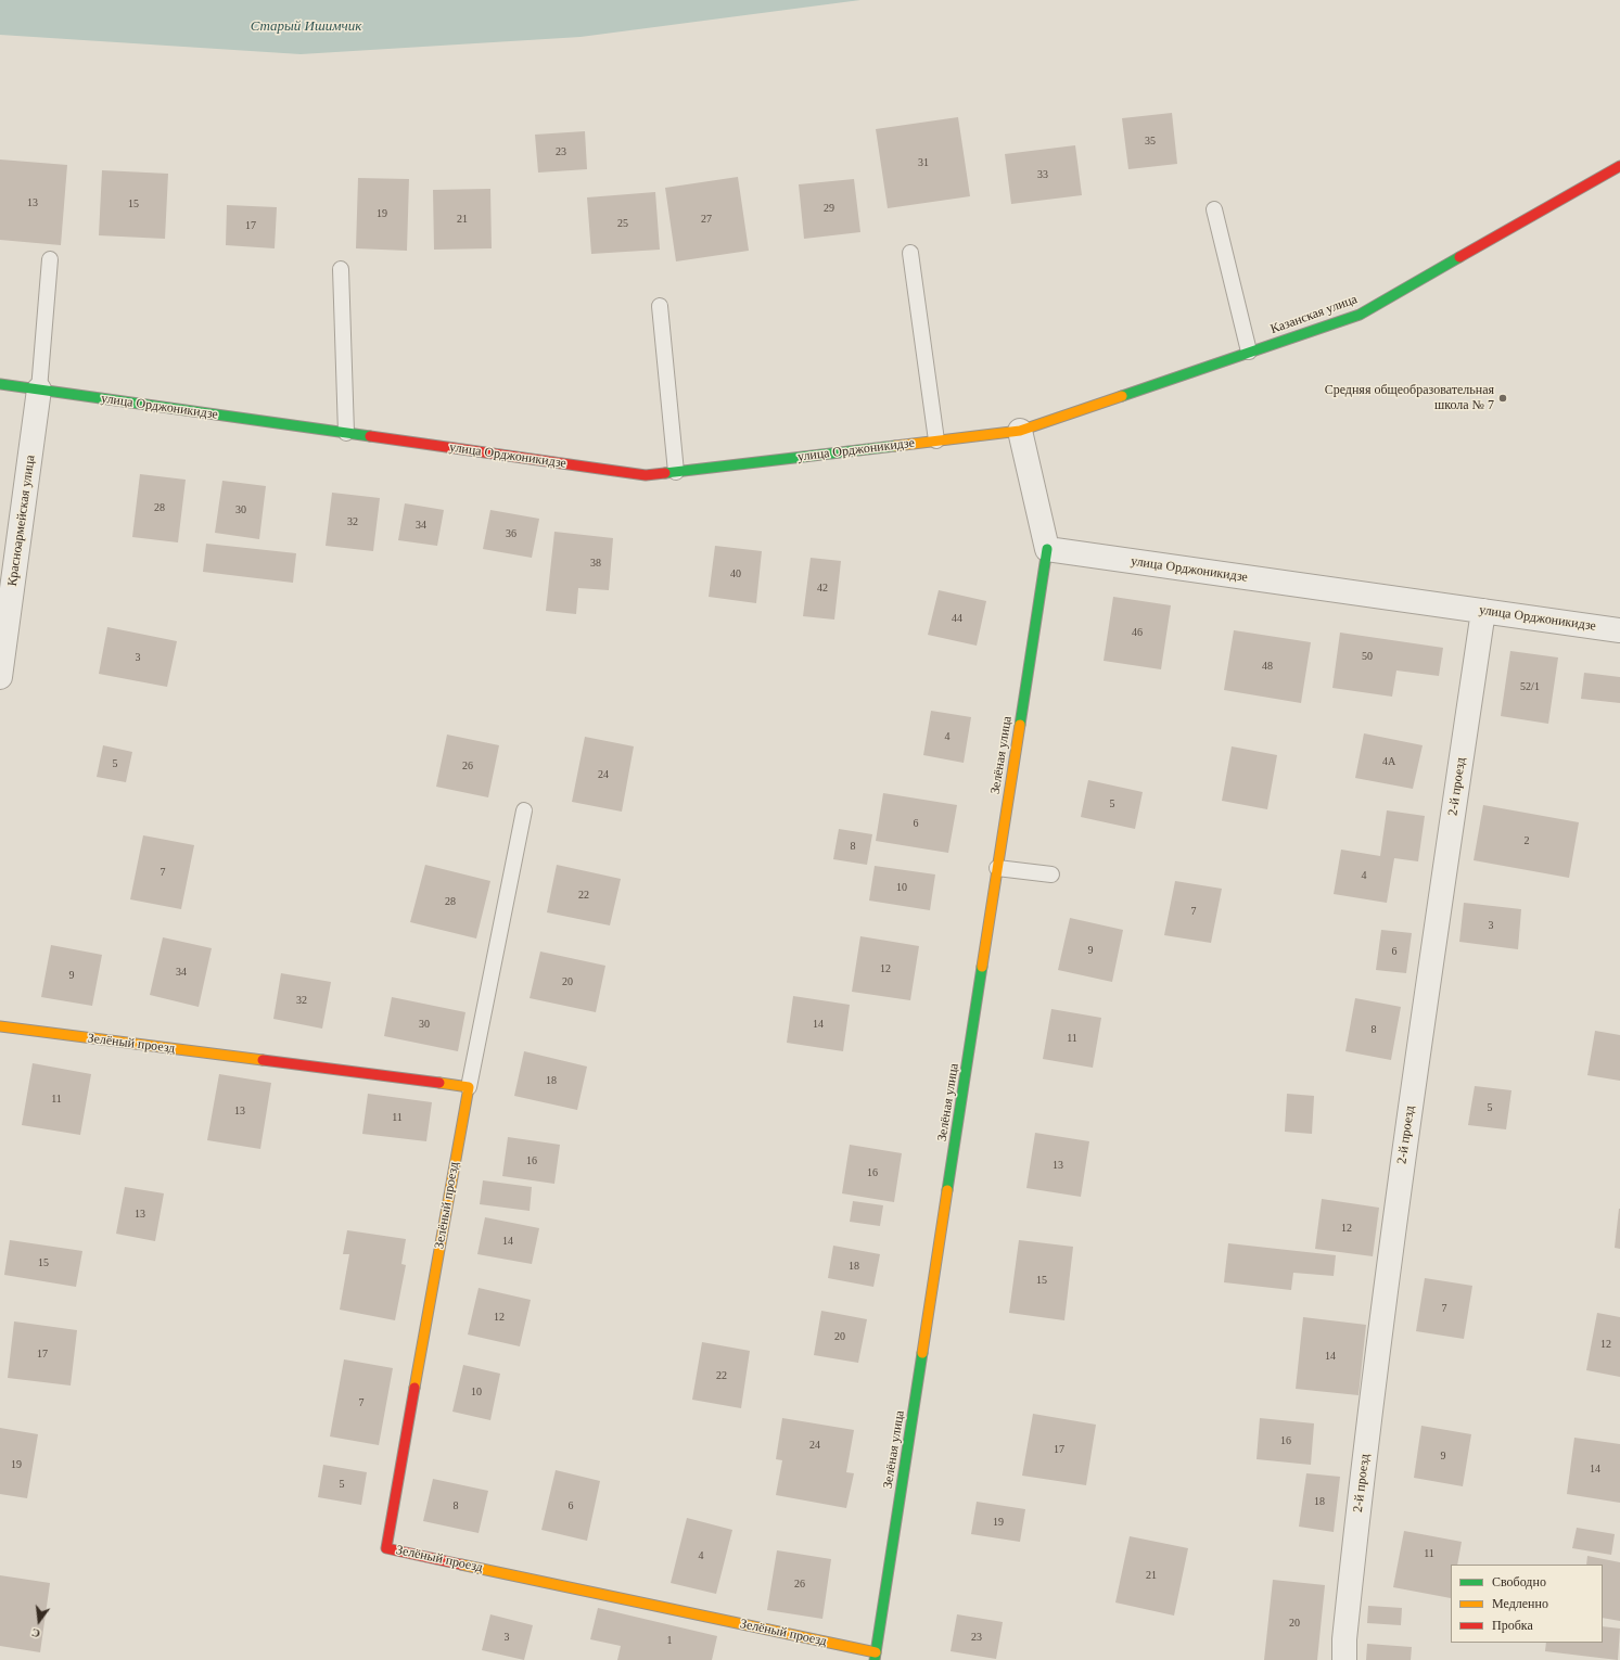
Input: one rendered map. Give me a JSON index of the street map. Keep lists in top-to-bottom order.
{
  "streets": {
    "street": [
      "Казанская улица",
      "улица Орджоникидзе",
      "Красноармейская улица",
      "Зелёная улица",
      "2-й проезд",
      "Зелёный проезд"
    ]
  },
  "crossings": [
    ["Казанская улица", "улица Орджоникидзе"],
    ["улица Орджоникидзе", "Красноармейская улица"],
    ["улица Орджоникидзе", "Зелёная улица"],
    ["улица Орджоникидзе", "2-й проезд"],
    ["Зелёная улица", "Зелёный проезд"]
  ],
  "water": ["Старый Ишимчик"],
  "places": ["Средняя общеобразовательная школа № 7"],
  "house_numbers": [
    "35",
    "23",
    "31",
    "33",
    "13",
    "15",
    "29",
    "19",
    "21",
    "27",
    "25",
    "17",
    "28",
    "30",
    "32",
    "34",
    "36",
    "38",
    "40",
    "42",
    "44",
    "46",
    "50",
    "3",
    "48",
    "52/1",
    "4",
    "4А",
    "5",
    "26",
    "24",
    "5",
    "6",
    "2",
    "8",
    "7",
    "4",
    "10",
    "22",
    "28",
    "7",
    "3",
    "9",
    "6",
    "12",
    "34",
    "9",
    "20",
    "32",
    "30",
    "14",
    "8",
    "11",
    "18",
    "11",
    "5",
    "13",
    "11",
    "16",
    "13",
    "16",
    "13",
    "12",
    "14",
    "15",
    "18",
    "15",
    "7",
    "12",
    "20",
    "12",
    "17",
    "14",
    "22",
    "10",
    "7",
    "16",
    "24",
    "17",
    "9",
    "19",
    "14",
    "5",
    "18",
    "8",
    "6",
    "19",
    "11",
    "4",
    "21",
    "26",
    "20",
    "3",
    "23",
    "1"
  ],
  "legend": ["Свободно", "Медленно", "Пробка"],
  "north": "bottom"
}
